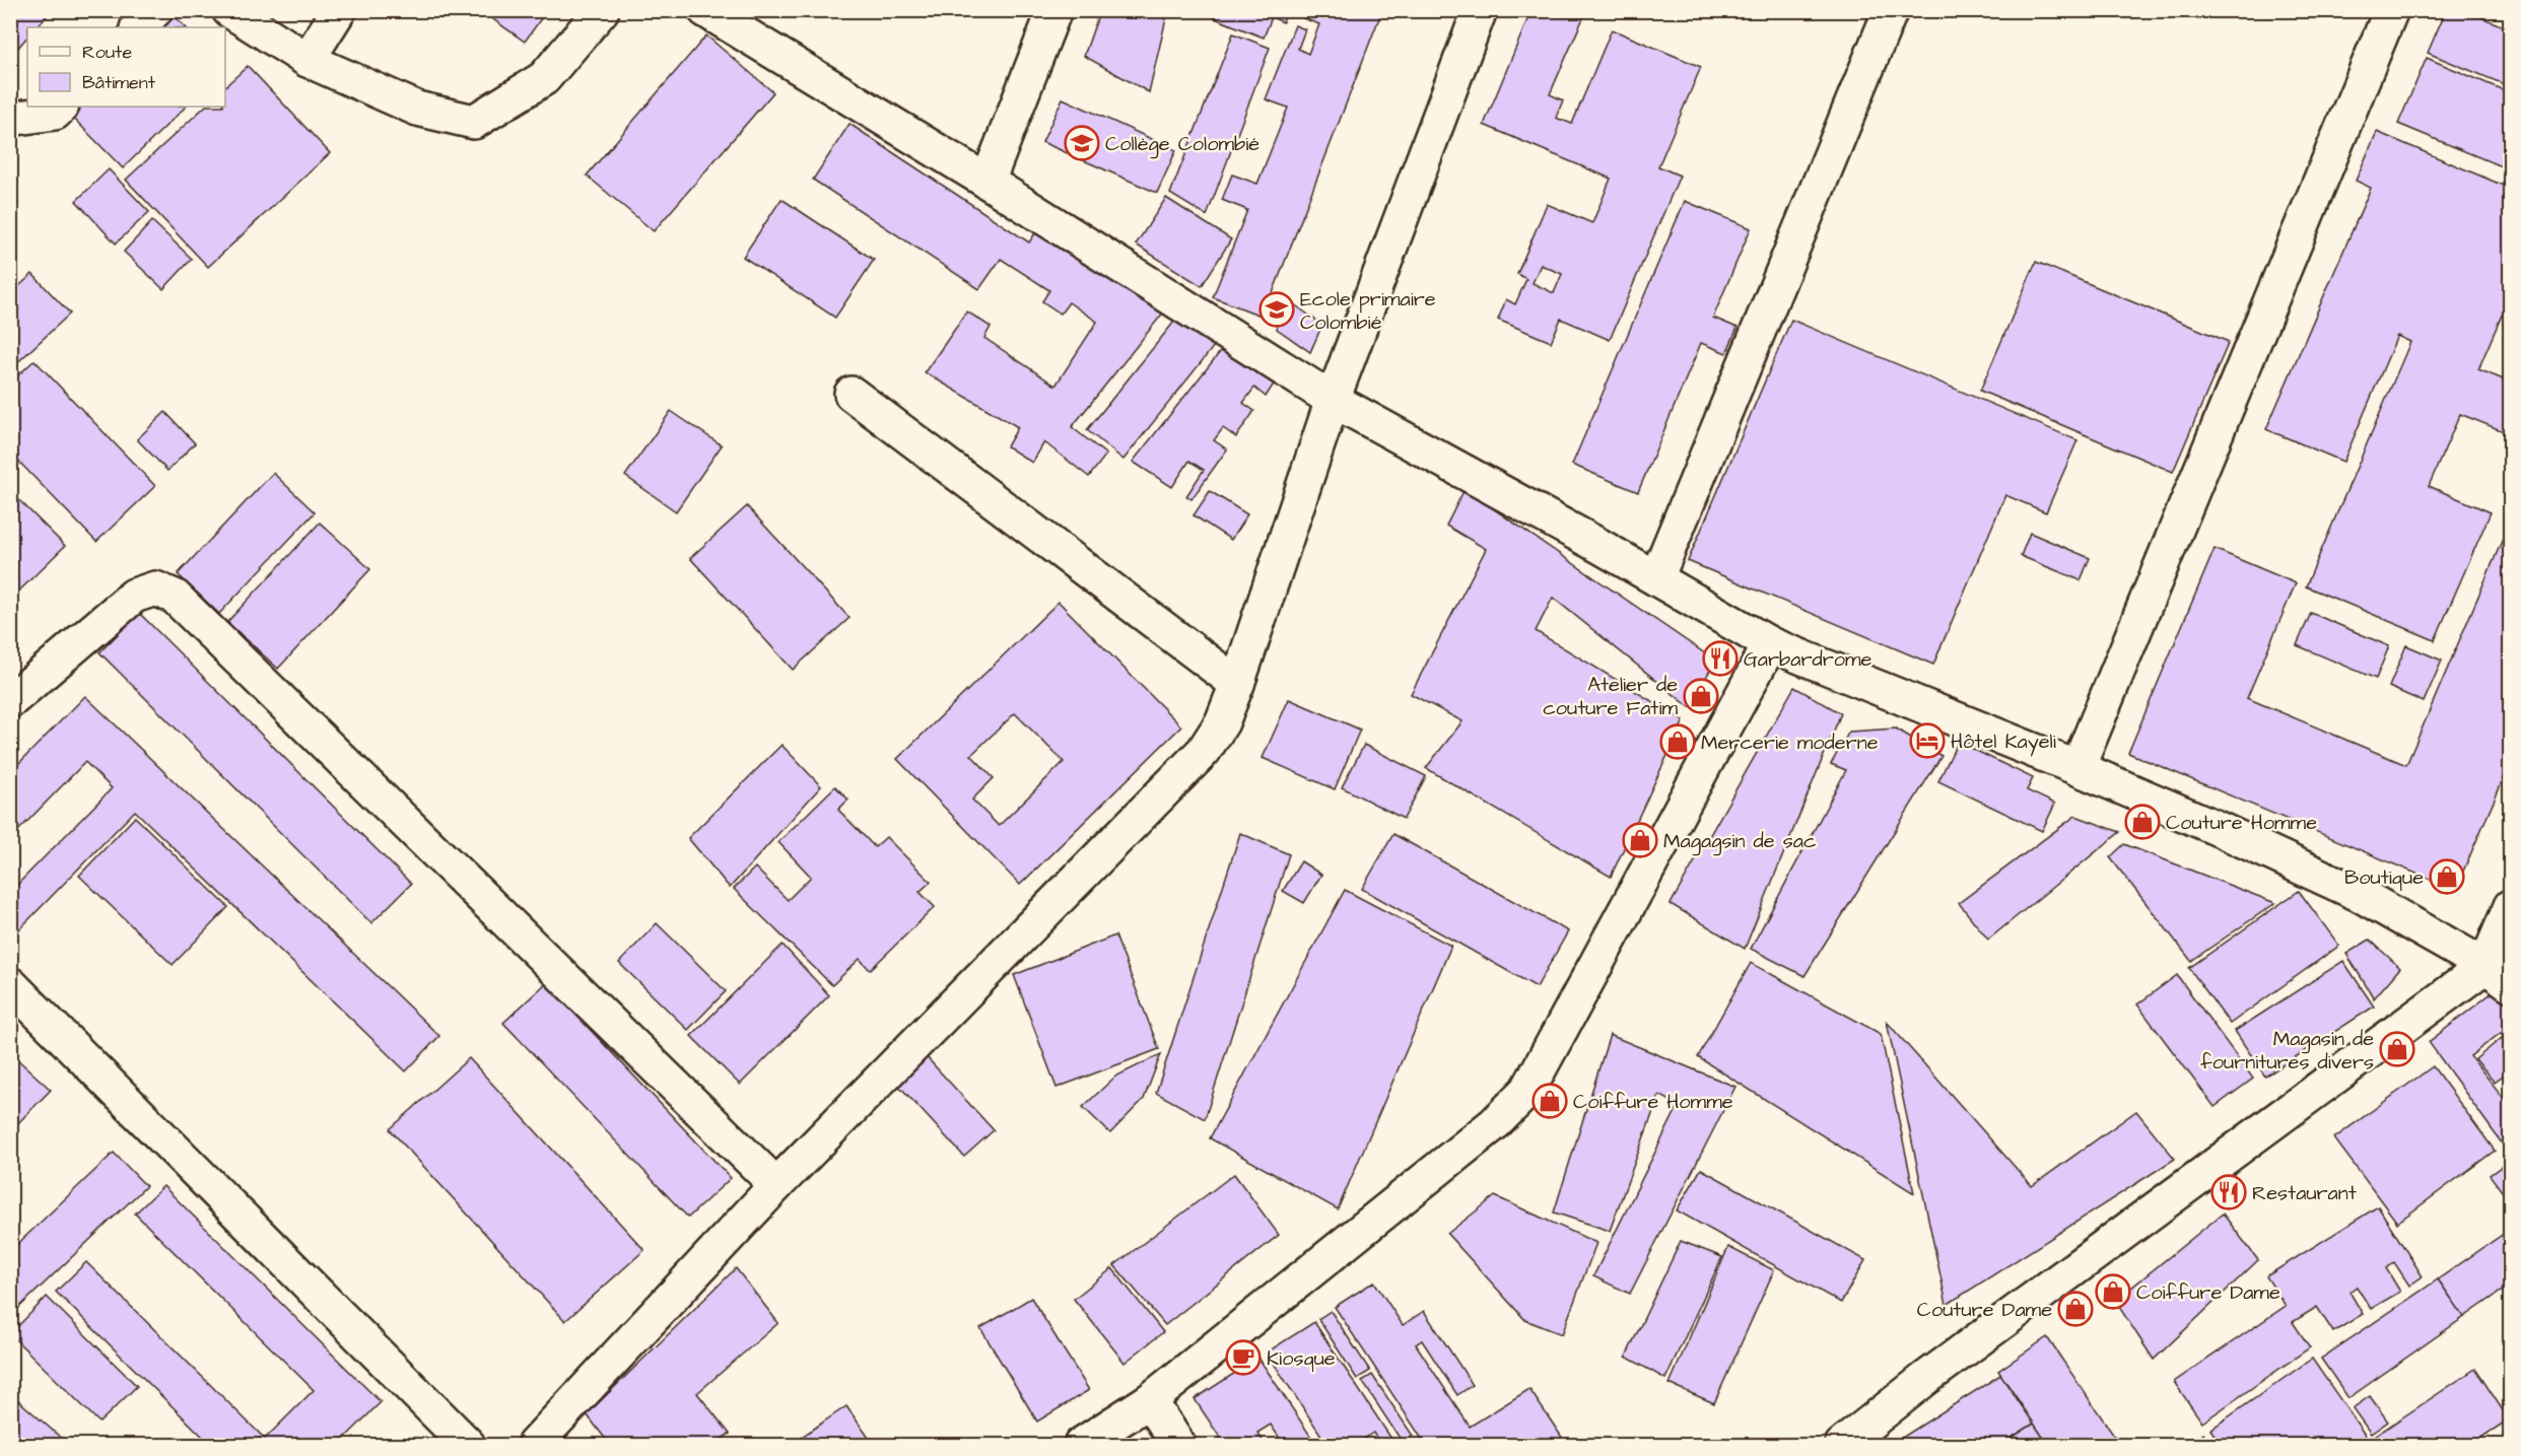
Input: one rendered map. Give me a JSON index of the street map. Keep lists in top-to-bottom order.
{
  "places": {
    "school or university": ["Collège Colombié", "Ecole primaire Colombié"],
    "restaurant": ["Garbardrome", "Restaurant"],
    "shop": [
      "Atelier de couture Fatim",
      "Mercerie moderne",
      "Couture Homme",
      "Magagsin de sac",
      "Boutique",
      "Magasin de fournitures divers",
      "Coiffure Homme",
      "Coiffure Dame",
      "Couture Dame"
    ],
    "hotel": ["Hôtel Kayeli"],
    "cafe": ["Kiosque"]
  },
  "legend": ["Route", "Bâtiment"]
}
